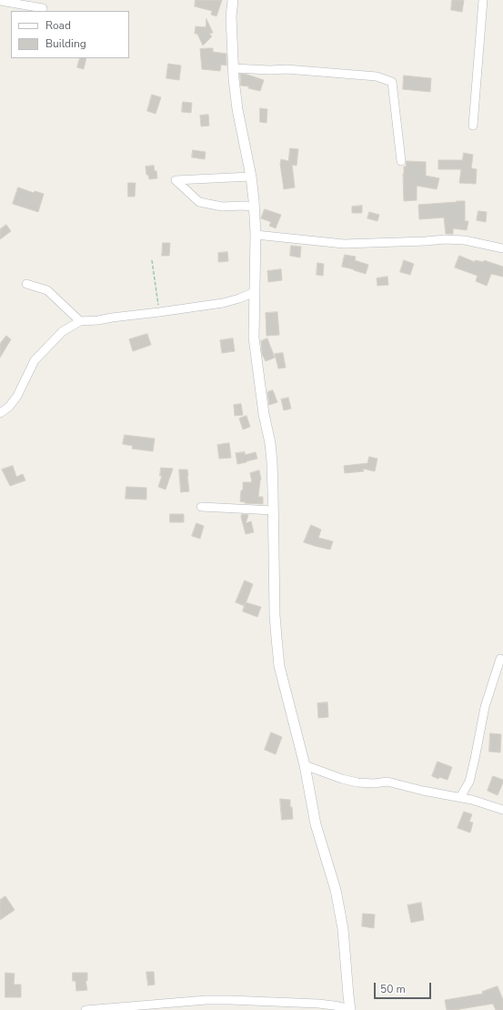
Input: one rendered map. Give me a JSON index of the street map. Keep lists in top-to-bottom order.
{
  "legend": ["Road", "Building"],
  "scale_bar": "50 m"
}
